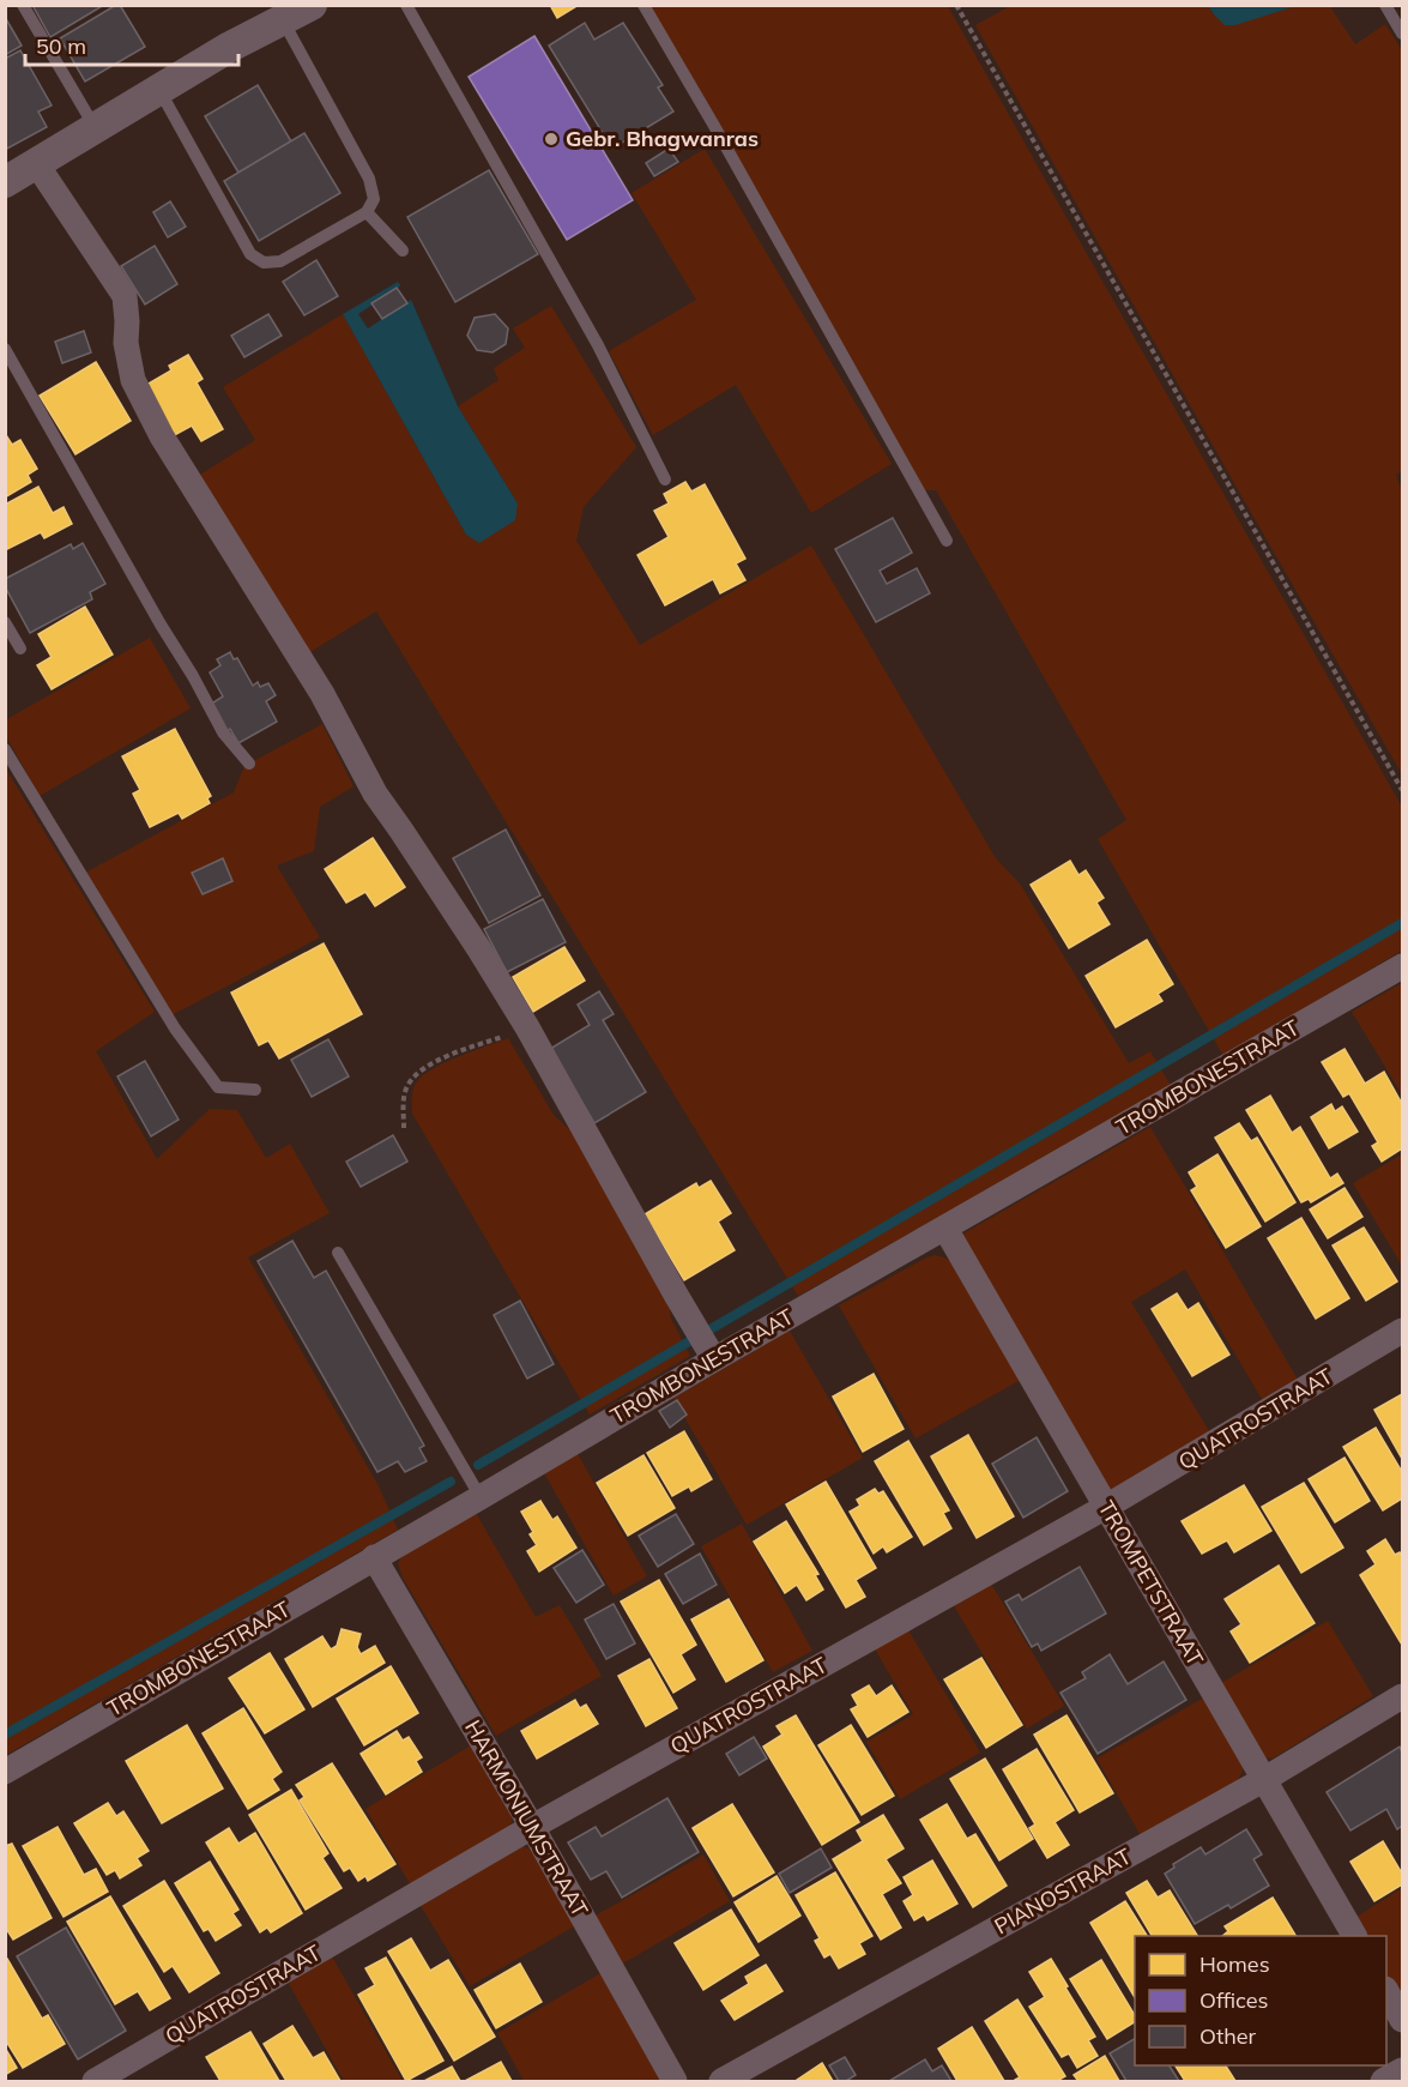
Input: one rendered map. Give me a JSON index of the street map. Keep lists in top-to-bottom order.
{
  "streets": {
    "street": [
      "TROMBONESTRAAT",
      "QUATROSTRAAT",
      "TROMPETSTRAAT",
      "HARMONIUMSTRAAT",
      "PIANOSTRAAT"
    ]
  },
  "crossings": [
    ["TROMBONESTRAAT", "TROMPETSTRAAT"],
    ["TROMBONESTRAAT", "HARMONIUMSTRAAT"],
    ["QUATROSTRAAT", "TROMPETSTRAAT"],
    ["QUATROSTRAAT", "HARMONIUMSTRAAT"],
    ["TROMPETSTRAAT", "PIANOSTRAAT"]
  ],
  "places": ["Gebr. Bhagwanras"],
  "legend": ["Homes", "Offices", "Other"],
  "scale_bar": "50 m"
}
